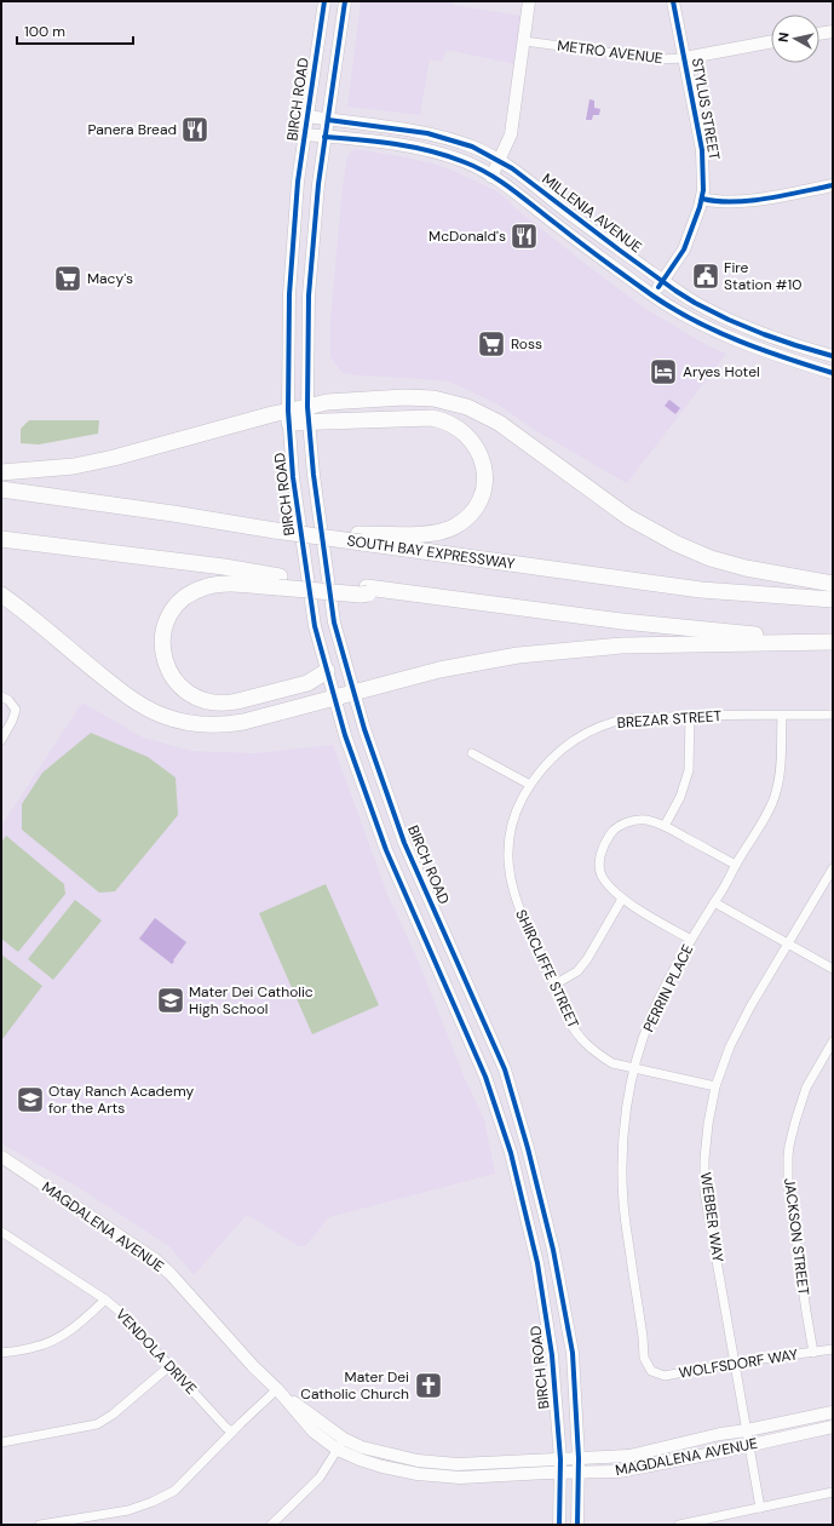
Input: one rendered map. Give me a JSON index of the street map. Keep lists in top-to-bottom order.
{
  "streets": {
    "highway": ["SOUTH BAY EXPRESSWAY"],
    "street": [
      "METRO AVENUE",
      "BIRCH ROAD",
      "STYLUS STREET",
      "MILLENIA AVENUE",
      "BREZAR STREET",
      "SHIRCLIFFE STREET",
      "PERRIN PLACE",
      "WEBBER WAY",
      "MAGDALENA AVENUE",
      "JACKSON STREET",
      "VENDOLA DRIVE",
      "WOLFSDORF WAY"
    ]
  },
  "crossings": [
    ["METRO AVENUE", "STYLUS STREET"],
    ["BIRCH ROAD", "MILLENIA AVENUE"],
    ["BIRCH ROAD", "MAGDALENA AVENUE"],
    ["STYLUS STREET", "MILLENIA AVENUE"],
    ["BREZAR STREET", "SHIRCLIFFE STREET"],
    ["BREZAR STREET", "PERRIN PLACE"],
    ["SHIRCLIFFE STREET", "PERRIN PLACE"],
    ["SHIRCLIFFE STREET", "WEBBER WAY"],
    ["PERRIN PLACE", "WOLFSDORF WAY"],
    ["WEBBER WAY", "MAGDALENA AVENUE"],
    ["WEBBER WAY", "WOLFSDORF WAY"],
    ["JACKSON STREET", "WOLFSDORF WAY"]
  ],
  "places": {
    "restaurant": ["Panera Bread", "McDonald's"],
    "public building": ["Fire Station #10"],
    "supermarket": ["Macy's", "Ross"],
    "hotel": ["Aryes Hotel"],
    "school or university": ["Mater Dei Catholic High School", "Otay Ranch Academy for the Arts"],
    "church": ["Mater Dei Catholic Church"]
  },
  "scale_bar": "100 m",
  "north": "left"
}
